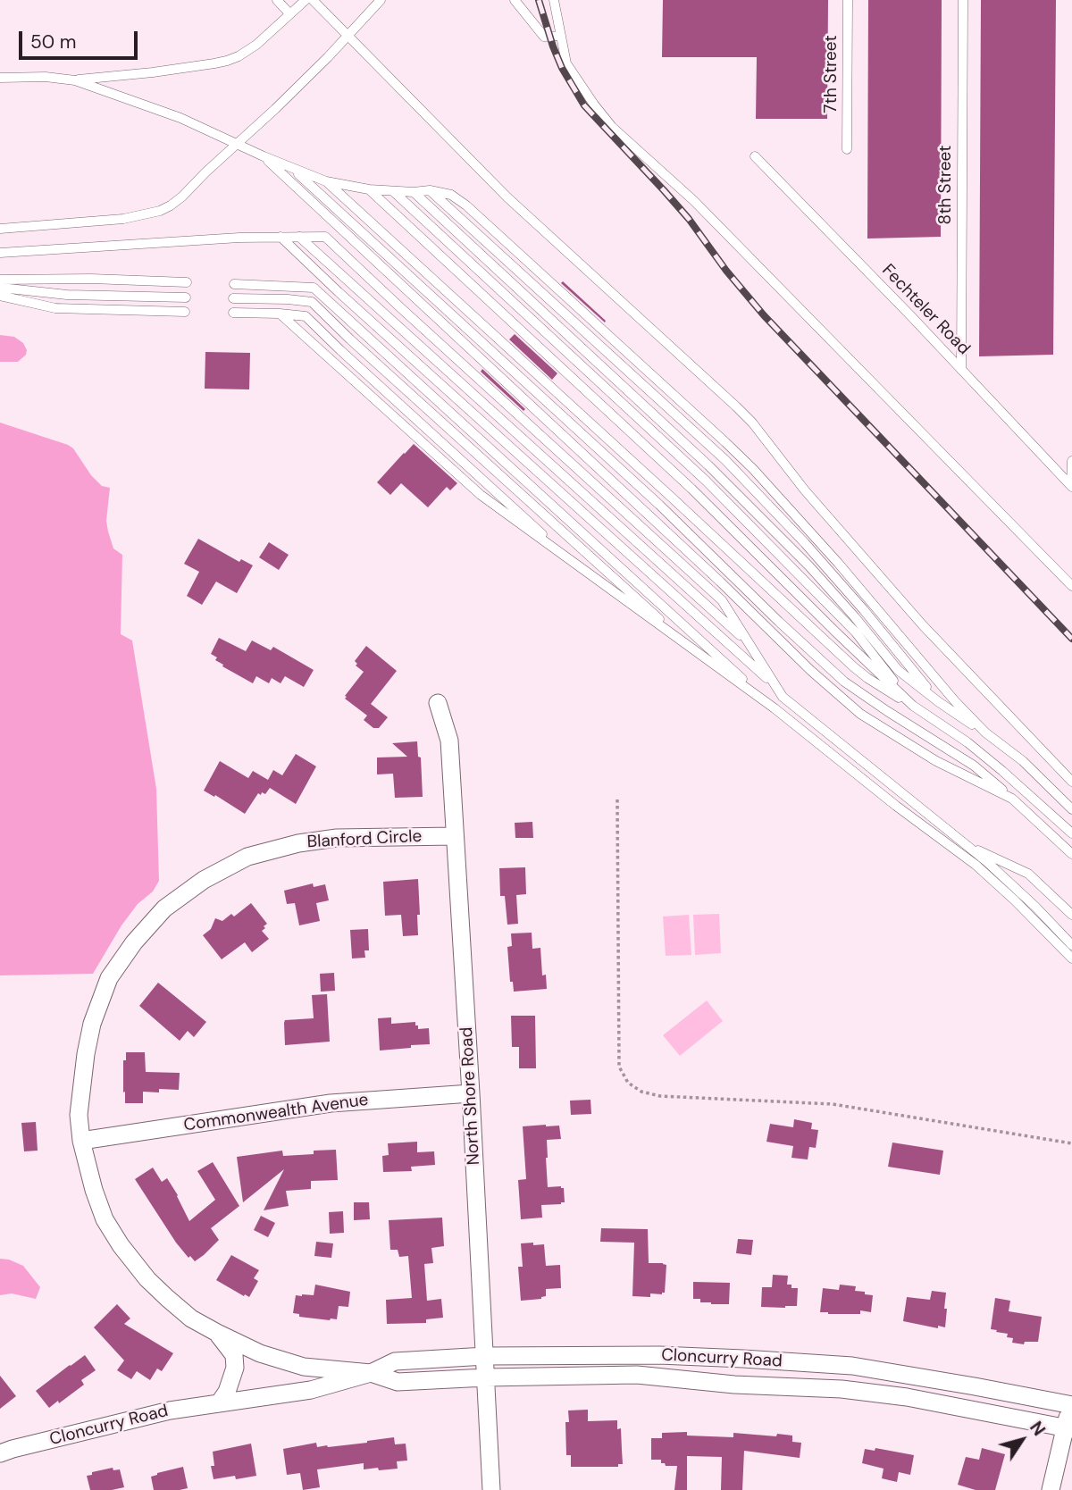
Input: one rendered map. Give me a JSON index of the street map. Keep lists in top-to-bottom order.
{
  "streets": {
    "street": [
      "Blanford Circle",
      "North Shore Road",
      "Commonwealth Avenue",
      "Cloncurry Road"
    ],
    "lane": ["7th Street", "8th Street", "Fechteler Road"]
  },
  "crossings": [
    ["8th Street", "Fechteler Road"],
    ["Blanford Circle", "North Shore Road"],
    ["Blanford Circle", "Commonwealth Avenue"],
    ["Blanford Circle", "Cloncurry Road"],
    ["North Shore Road", "Commonwealth Avenue"],
    ["North Shore Road", "Cloncurry Road"]
  ],
  "scale_bar": "50 m",
  "north": "top right"
}
